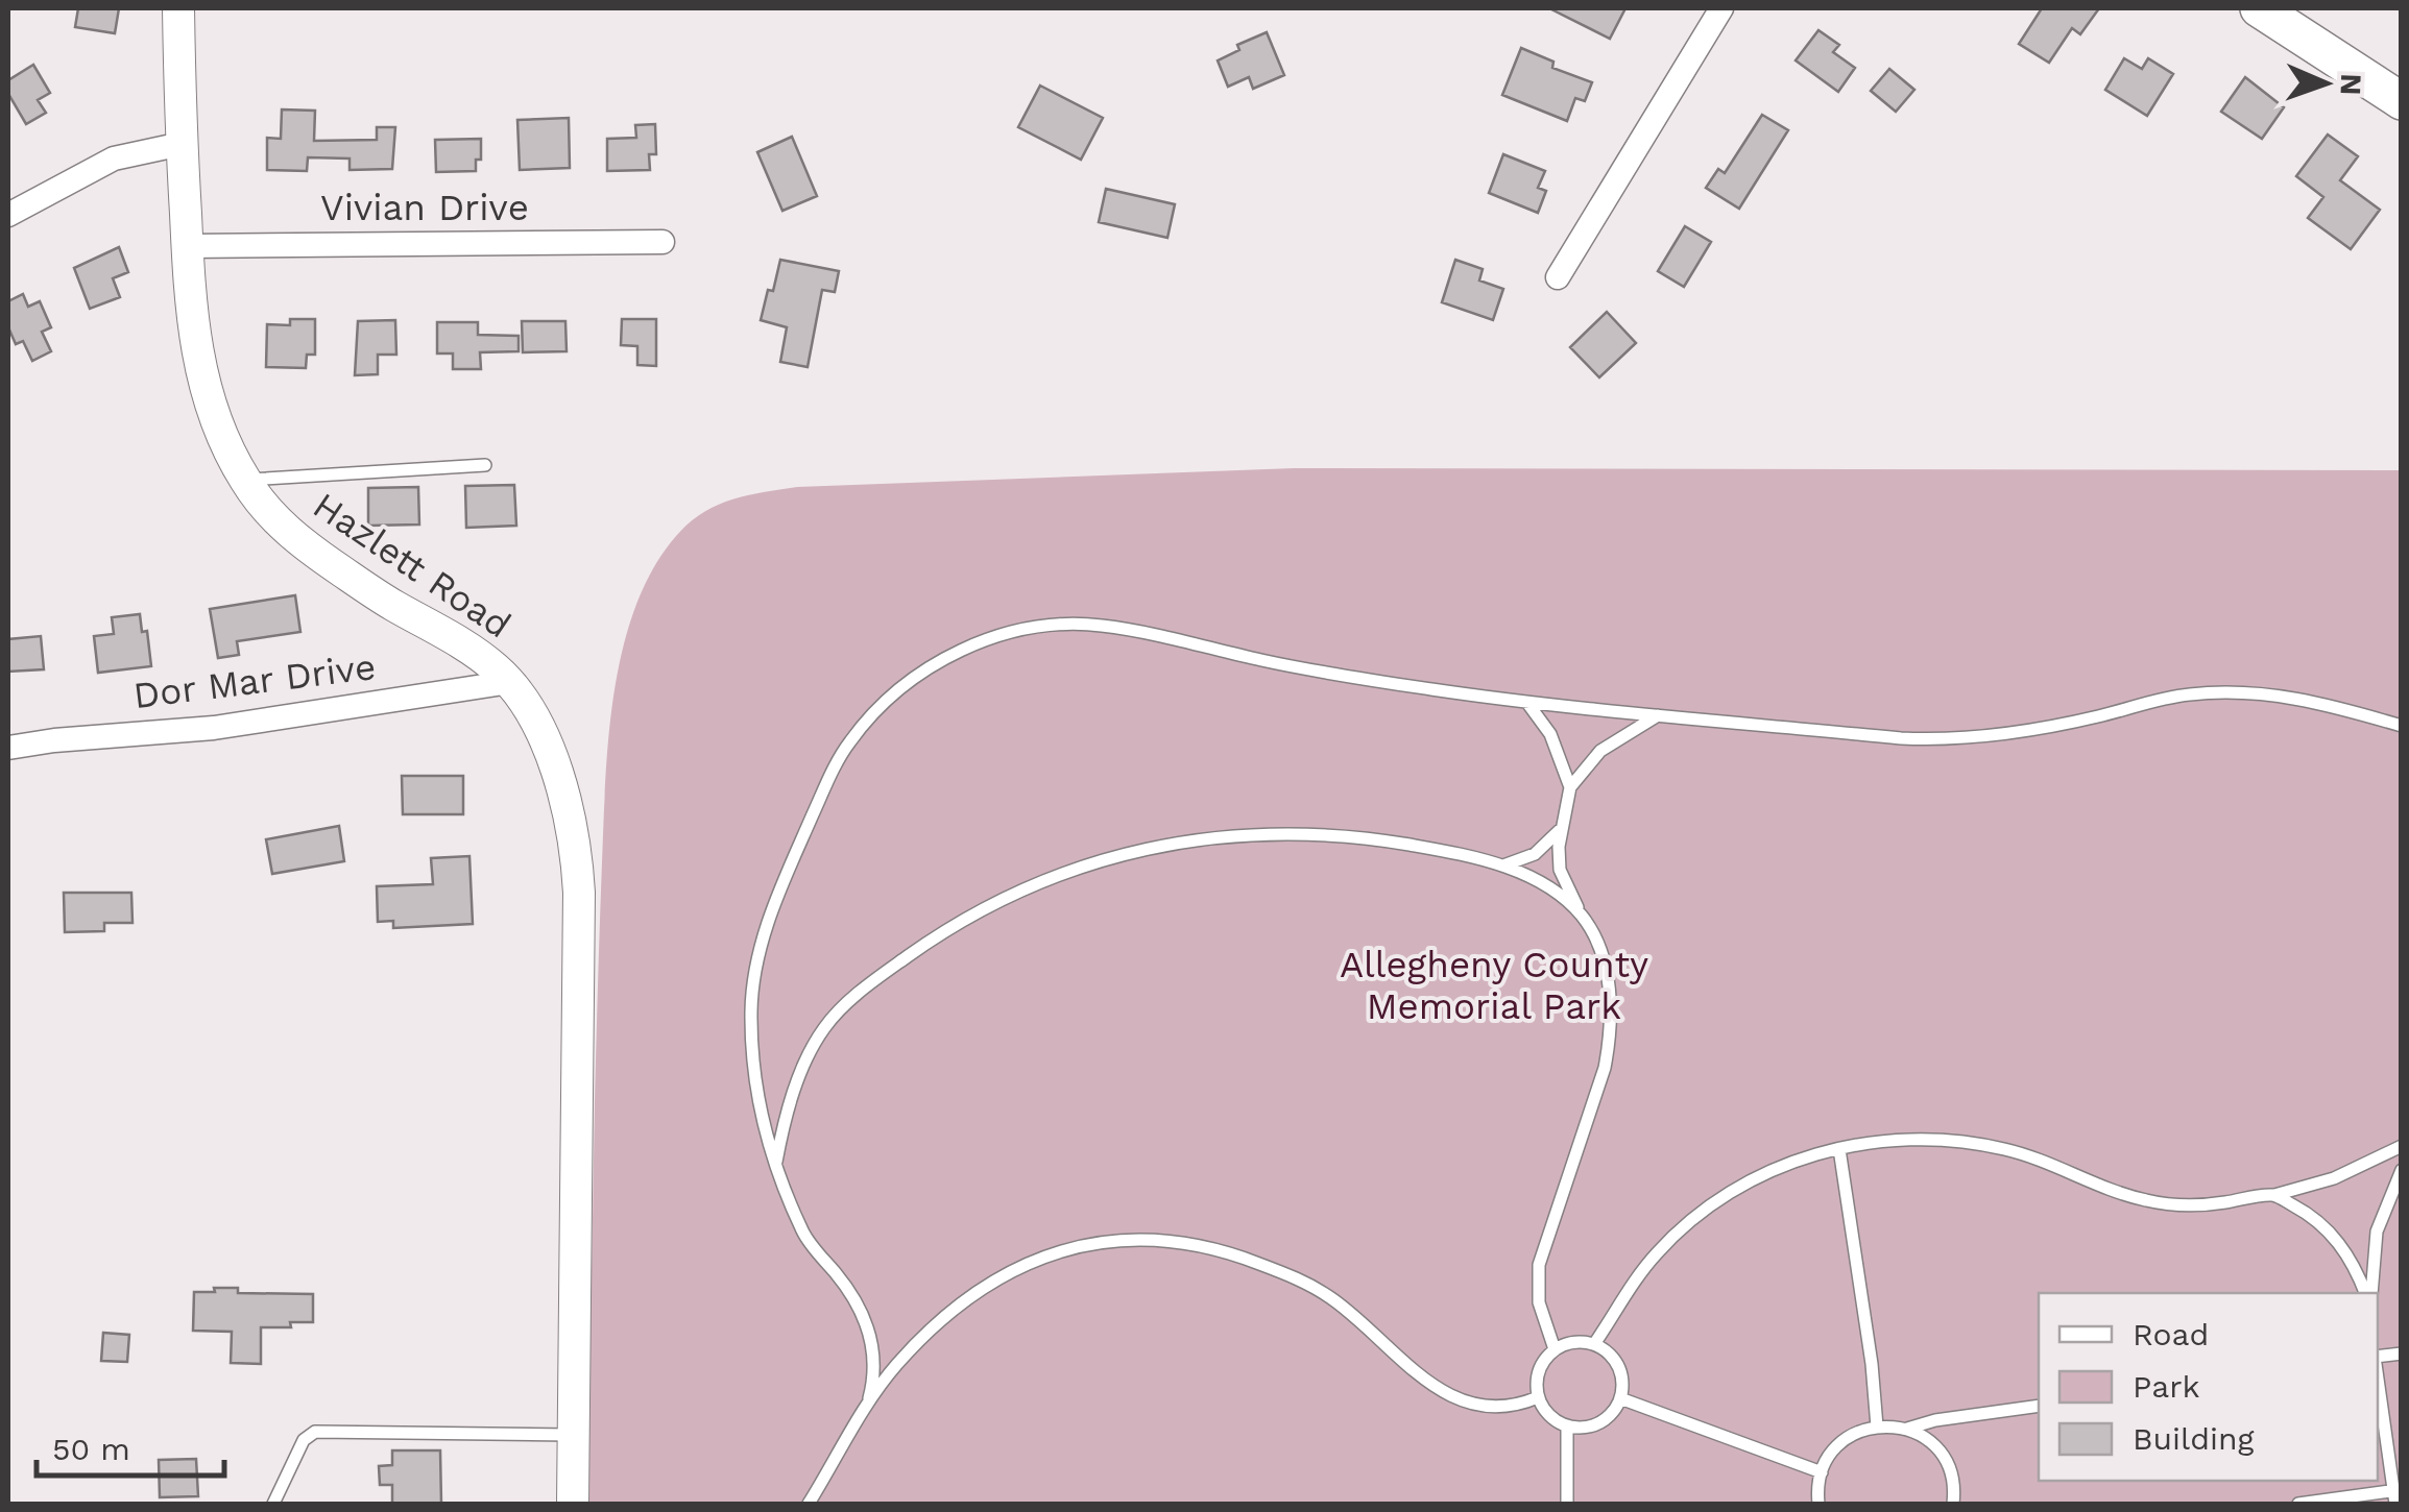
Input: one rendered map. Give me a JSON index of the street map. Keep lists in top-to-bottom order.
{
  "streets": {
    "street": ["Vivian Drive", "Hazlett Road", "Dor Mar Drive"]
  },
  "crossings": [
    ["Vivian Drive", "Hazlett Road"],
    ["Hazlett Road", "Dor Mar Drive"]
  ],
  "parks": ["Allegheny County Memorial Park"],
  "legend": ["Road", "Park", "Building"],
  "scale_bar": "50 m",
  "north": "right"
}
